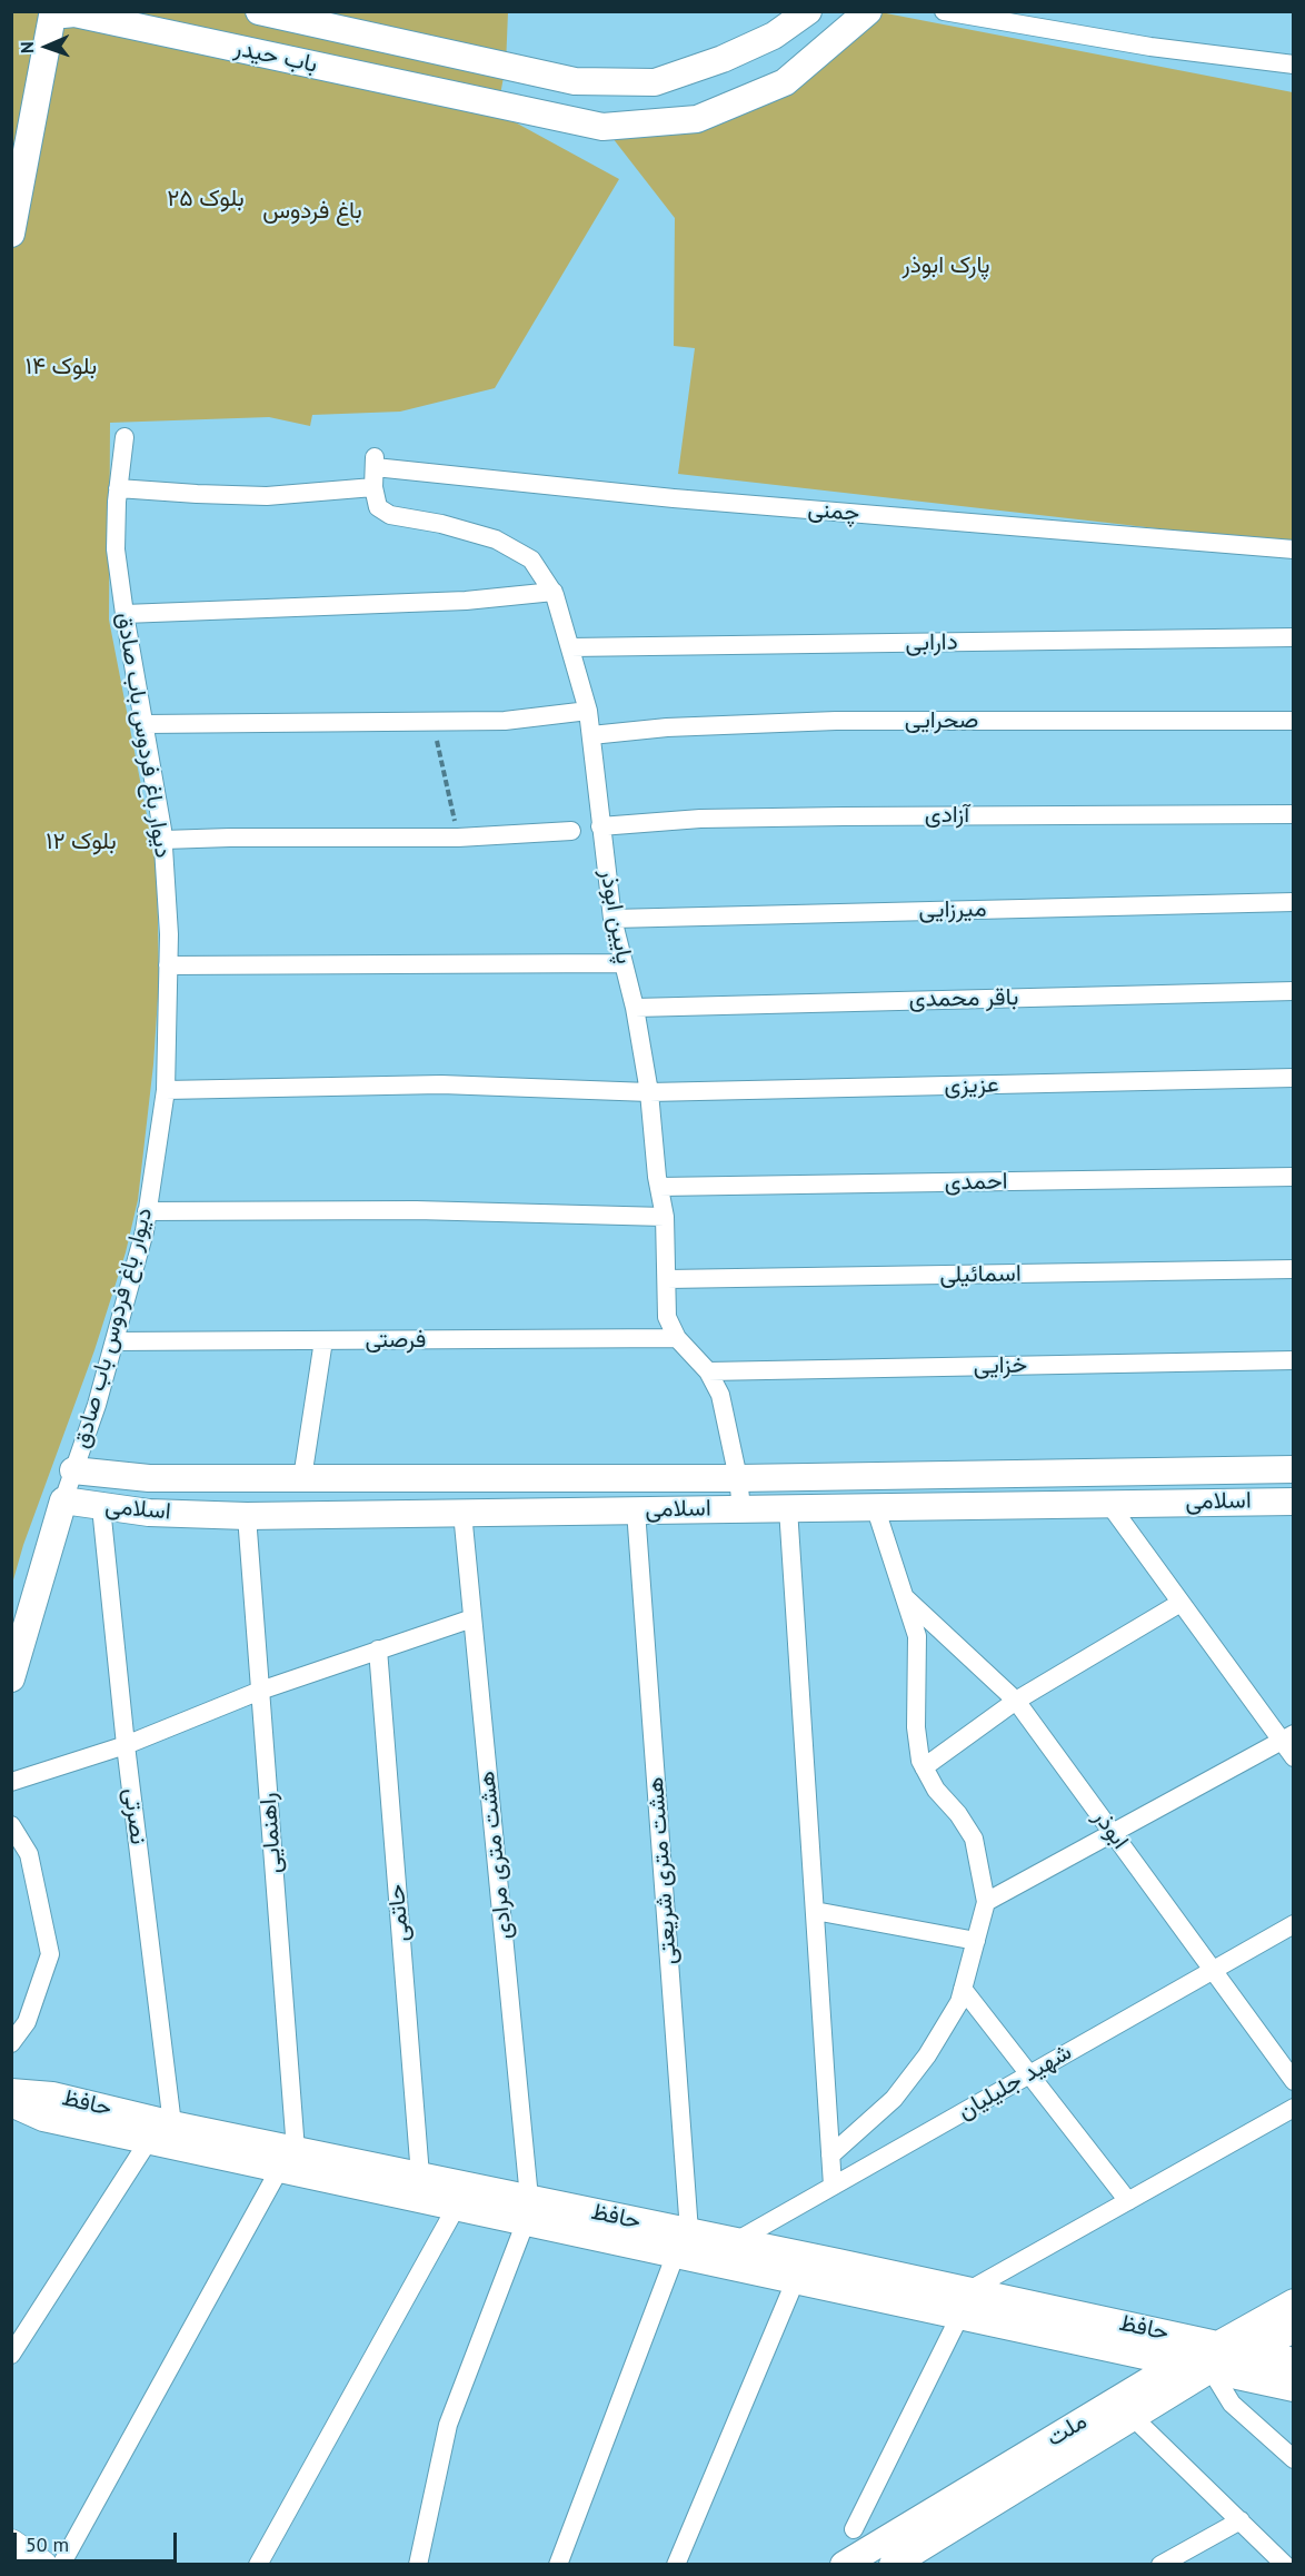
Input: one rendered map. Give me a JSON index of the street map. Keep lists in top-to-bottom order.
{
  "streets": {
    "street": [
      "باب حیدر",
      "چمنی",
      "دارابی",
      "صحرایی",
      "دیوار باغ فردوس باب صادق",
      "آزادی",
      "میرزایی",
      "پایین ابوذر",
      "باقر محمدی",
      "عزیزی",
      "احمدی",
      "اسمائیلی",
      "فرصتی",
      "خزایی",
      "اسلامی",
      "نصرتی",
      "ابوذر",
      "راهنمایی",
      "هشت متری مرادی",
      "هشت متری شریعتی",
      "حاتمی",
      "شهید جلیلیان",
      "حافظ",
      "ملت"
    ]
  },
  "crossings": [
    ["چمنی", "پایین ابوذر"],
    ["دارابی", "پایین ابوذر"],
    ["صحرایی", "پایین ابوذر"],
    ["دیوار باغ فردوس باب صادق", "عزیزی"],
    ["دیوار باغ فردوس باب صادق", "فرصتی"],
    ["دیوار باغ فردوس باب صادق", "اسلامی"],
    ["آزادی", "پایین ابوذر"],
    ["میرزایی", "پایین ابوذر"],
    ["پایین ابوذر", "باقر محمدی"],
    ["پایین ابوذر", "عزیزی"],
    ["پایین ابوذر", "احمدی"],
    ["پایین ابوذر", "اسمائیلی"],
    ["پایین ابوذر", "فرصتی"],
    ["پایین ابوذر", "خزایی"],
    ["پایین ابوذر", "اسلامی"],
    ["اسلامی", "نصرتی"],
    ["اسلامی", "راهنمایی"],
    ["اسلامی", "هشت متری مرادی"],
    ["اسلامی", "هشت متری شریعتی"],
    ["نصرتی", "حافظ"],
    ["ابوذر", "شهید جلیلیان"],
    ["راهنمایی", "حافظ"],
    ["هشت متری مرادی", "حافظ"],
    ["هشت متری شریعتی", "حافظ"],
    ["حاتمی", "حافظ"],
    ["شهید جلیلیان", "حافظ"],
    ["حافظ", "ملت"]
  ],
  "parks": [
    "بلوک ۲۵",
    "باغ فردوس",
    "پارک ابوذر",
    "بلوک ۱۴",
    "بلوک ۱۲"
  ],
  "scale_bar": "50 m",
  "north": "left"
}
